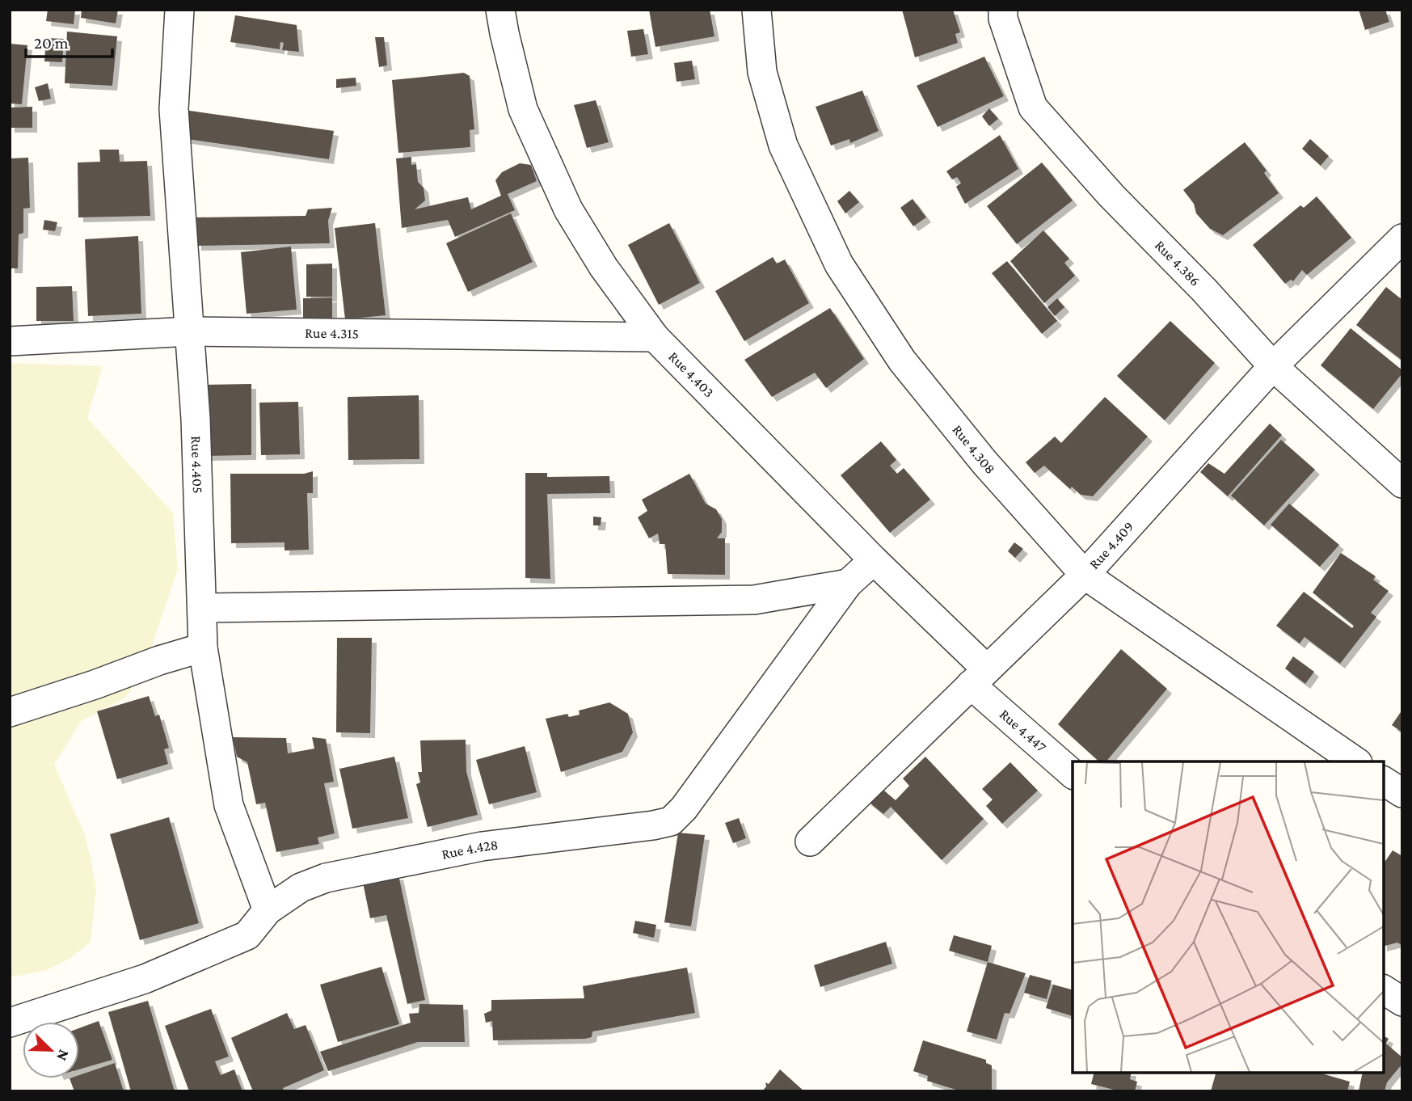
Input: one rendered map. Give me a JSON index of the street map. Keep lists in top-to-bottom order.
{
  "streets": {
    "street": [
      "Rue 4.386",
      "Rue 4.315",
      "Rue 4.403",
      "Rue 4.308",
      "Rue 4.405",
      "Rue 4.409",
      "Rue 4.447",
      "Rue 4.428"
    ]
  },
  "crossings": [
    ["Rue 4.386", "Rue 4.409"],
    ["Rue 4.315", "Rue 4.403"],
    ["Rue 4.315", "Rue 4.405"],
    ["Rue 4.403", "Rue 4.409"],
    ["Rue 4.403", "Rue 4.447"],
    ["Rue 4.403", "Rue 4.428"],
    ["Rue 4.308", "Rue 4.409"],
    ["Rue 4.405", "Rue 4.428"],
    ["Rue 4.409", "Rue 4.447"]
  ],
  "scale_bar": "20 m",
  "north": "bottom right"
}
